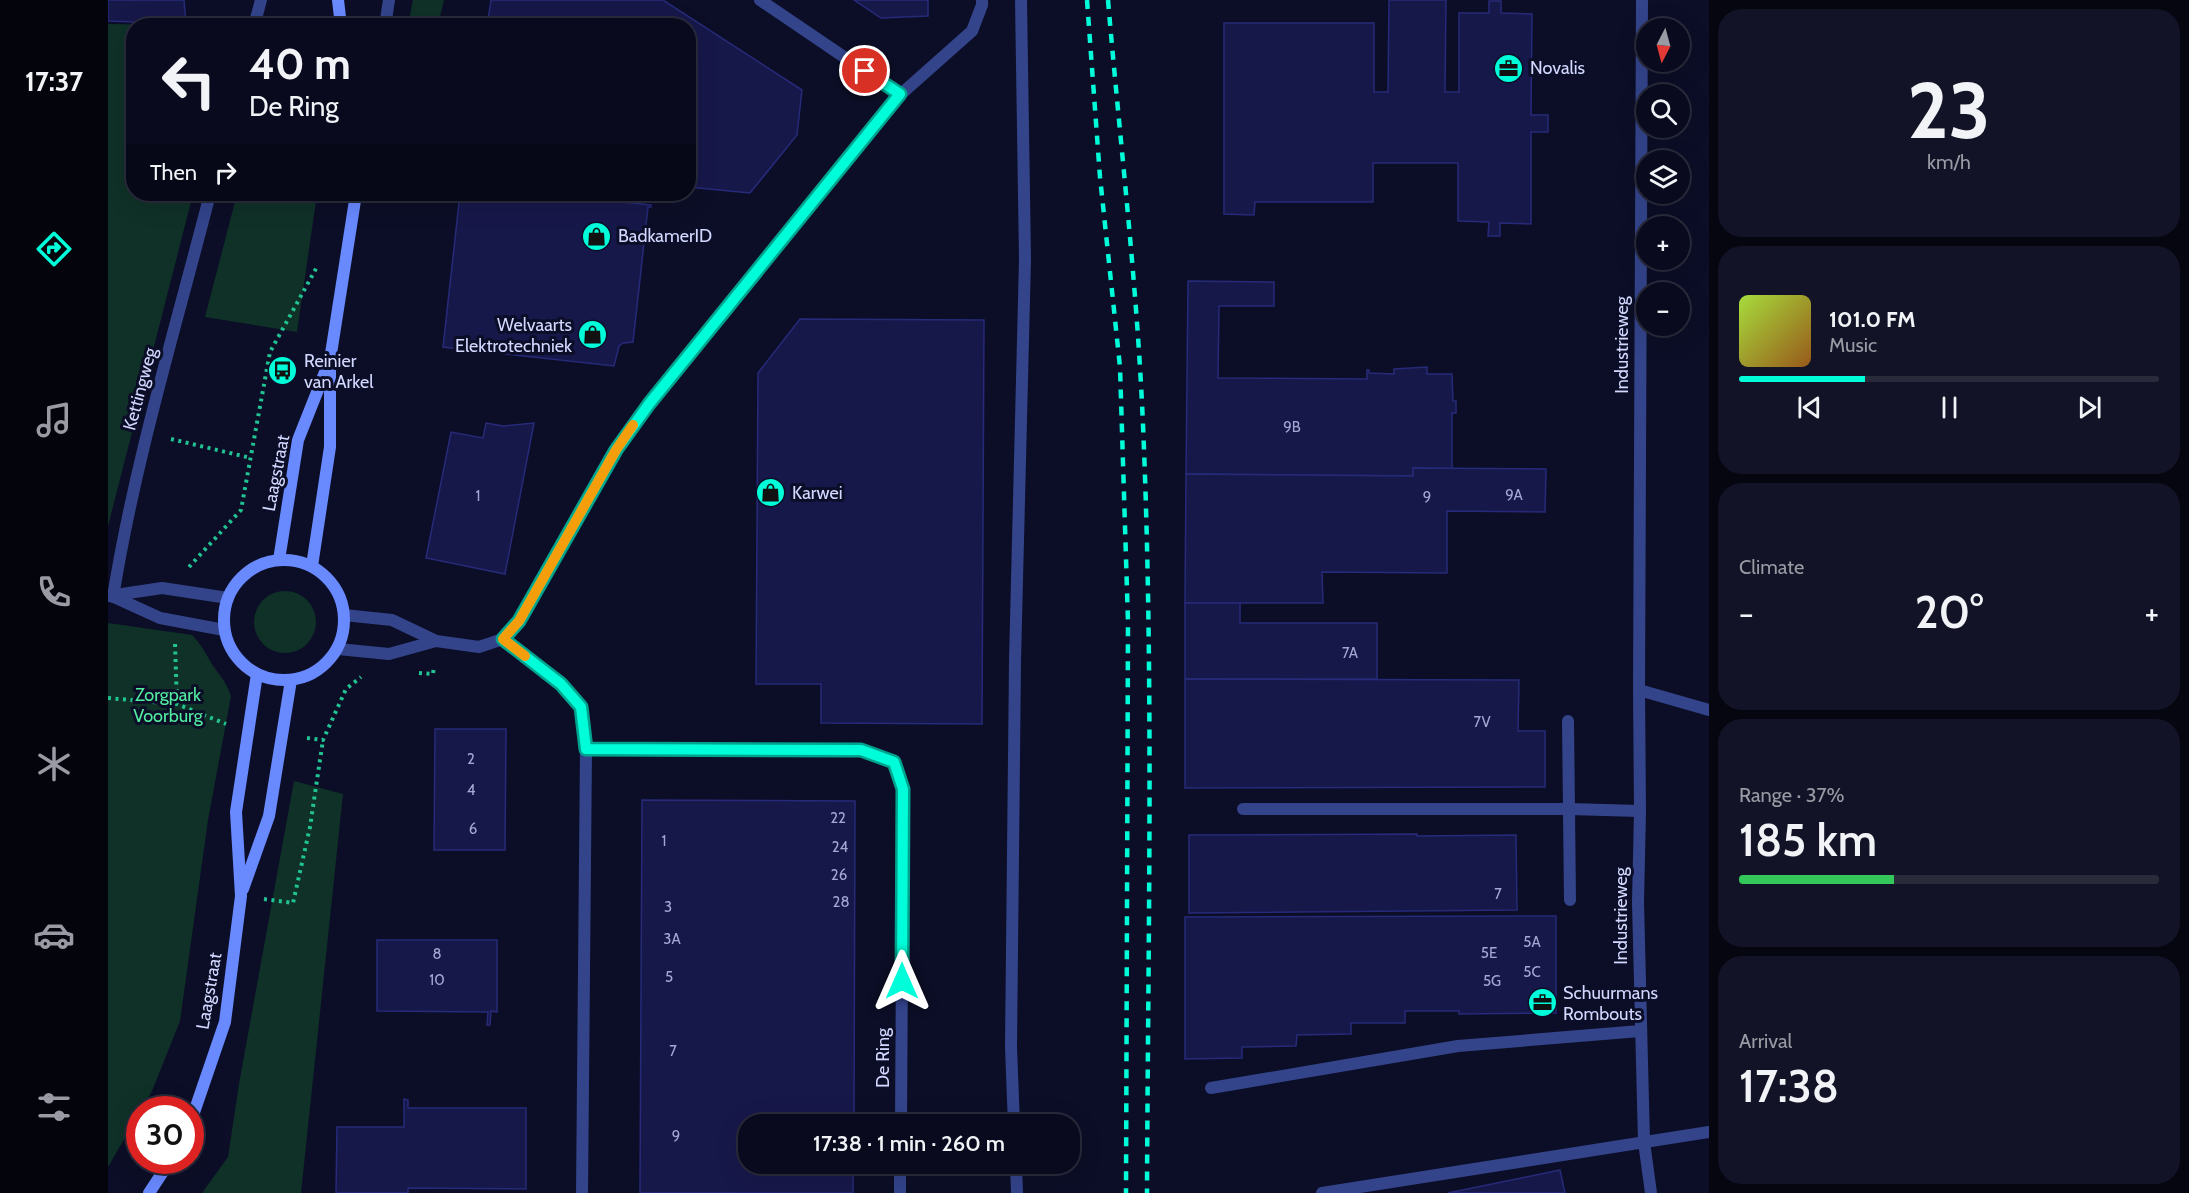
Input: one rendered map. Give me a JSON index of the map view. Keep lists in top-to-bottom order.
{
  "streets": {
    "main road": ["Laagstraat"],
    "street": ["Industrieweg", "Kettingweg", "De Ring"]
  },
  "parks": ["Zorgpark Voorburg"],
  "places": {
    "office": ["Novalis", "Schuurmans Rombouts"],
    "shop": ["BadkamerID", "Welvaarts Elektrotechniek", "Karwei"],
    "bus stop": ["Reinier van Arkel"]
  },
  "house_numbers": [
    "9B",
    "9A",
    "1",
    "9",
    "7A",
    "7V",
    "2",
    "4",
    "22",
    "6",
    "1",
    "24",
    "26",
    "7",
    "28",
    "3",
    "3A",
    "5A",
    "5E",
    "8",
    "5C",
    "5",
    "10",
    "5G",
    "7",
    "9"
  ],
  "north": "bottom",
  "page": {
    "tabs": "17:37",
    "tile": [
      ["23", "km/h"],
      "Climate",
      ["Range · 37%", "185 km"],
      ["Arrival", "17:38"]
    ],
    "map_buttons": ["+", "−"],
    "turn": ["40 m", "De Ring"],
    "then": "Then",
    "song": ["101.0 FM", "Music"],
    "heat": ["−", "20°", "+"],
    "limit": "30",
    "trip": "17:38 · 1 min · 260 m"
  }
}
